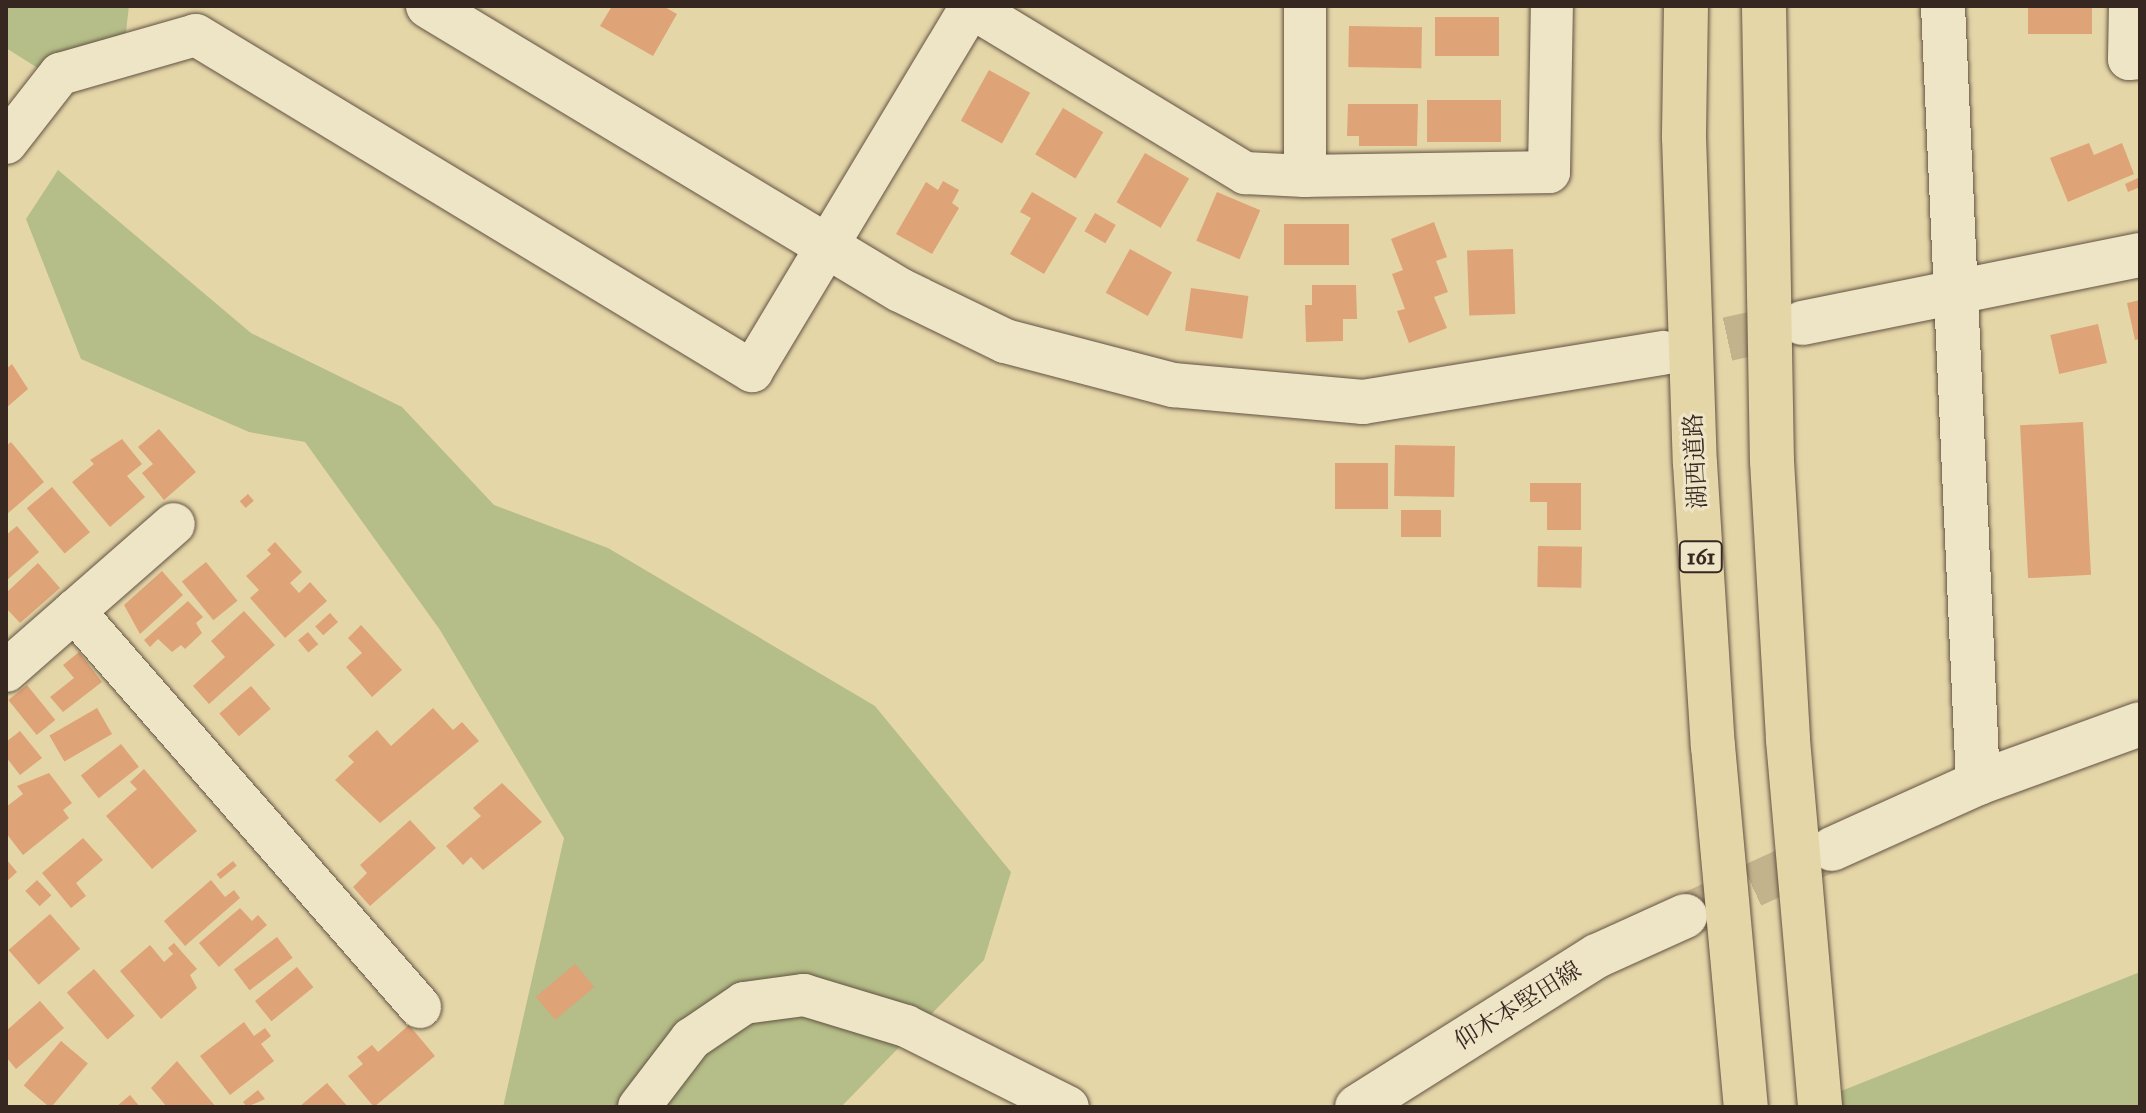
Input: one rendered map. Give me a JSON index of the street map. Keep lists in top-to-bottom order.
{
  "streets": {
    "highway": ["湖西道路", "161"],
    "street": ["仰木本堅田線"]
  }
}
